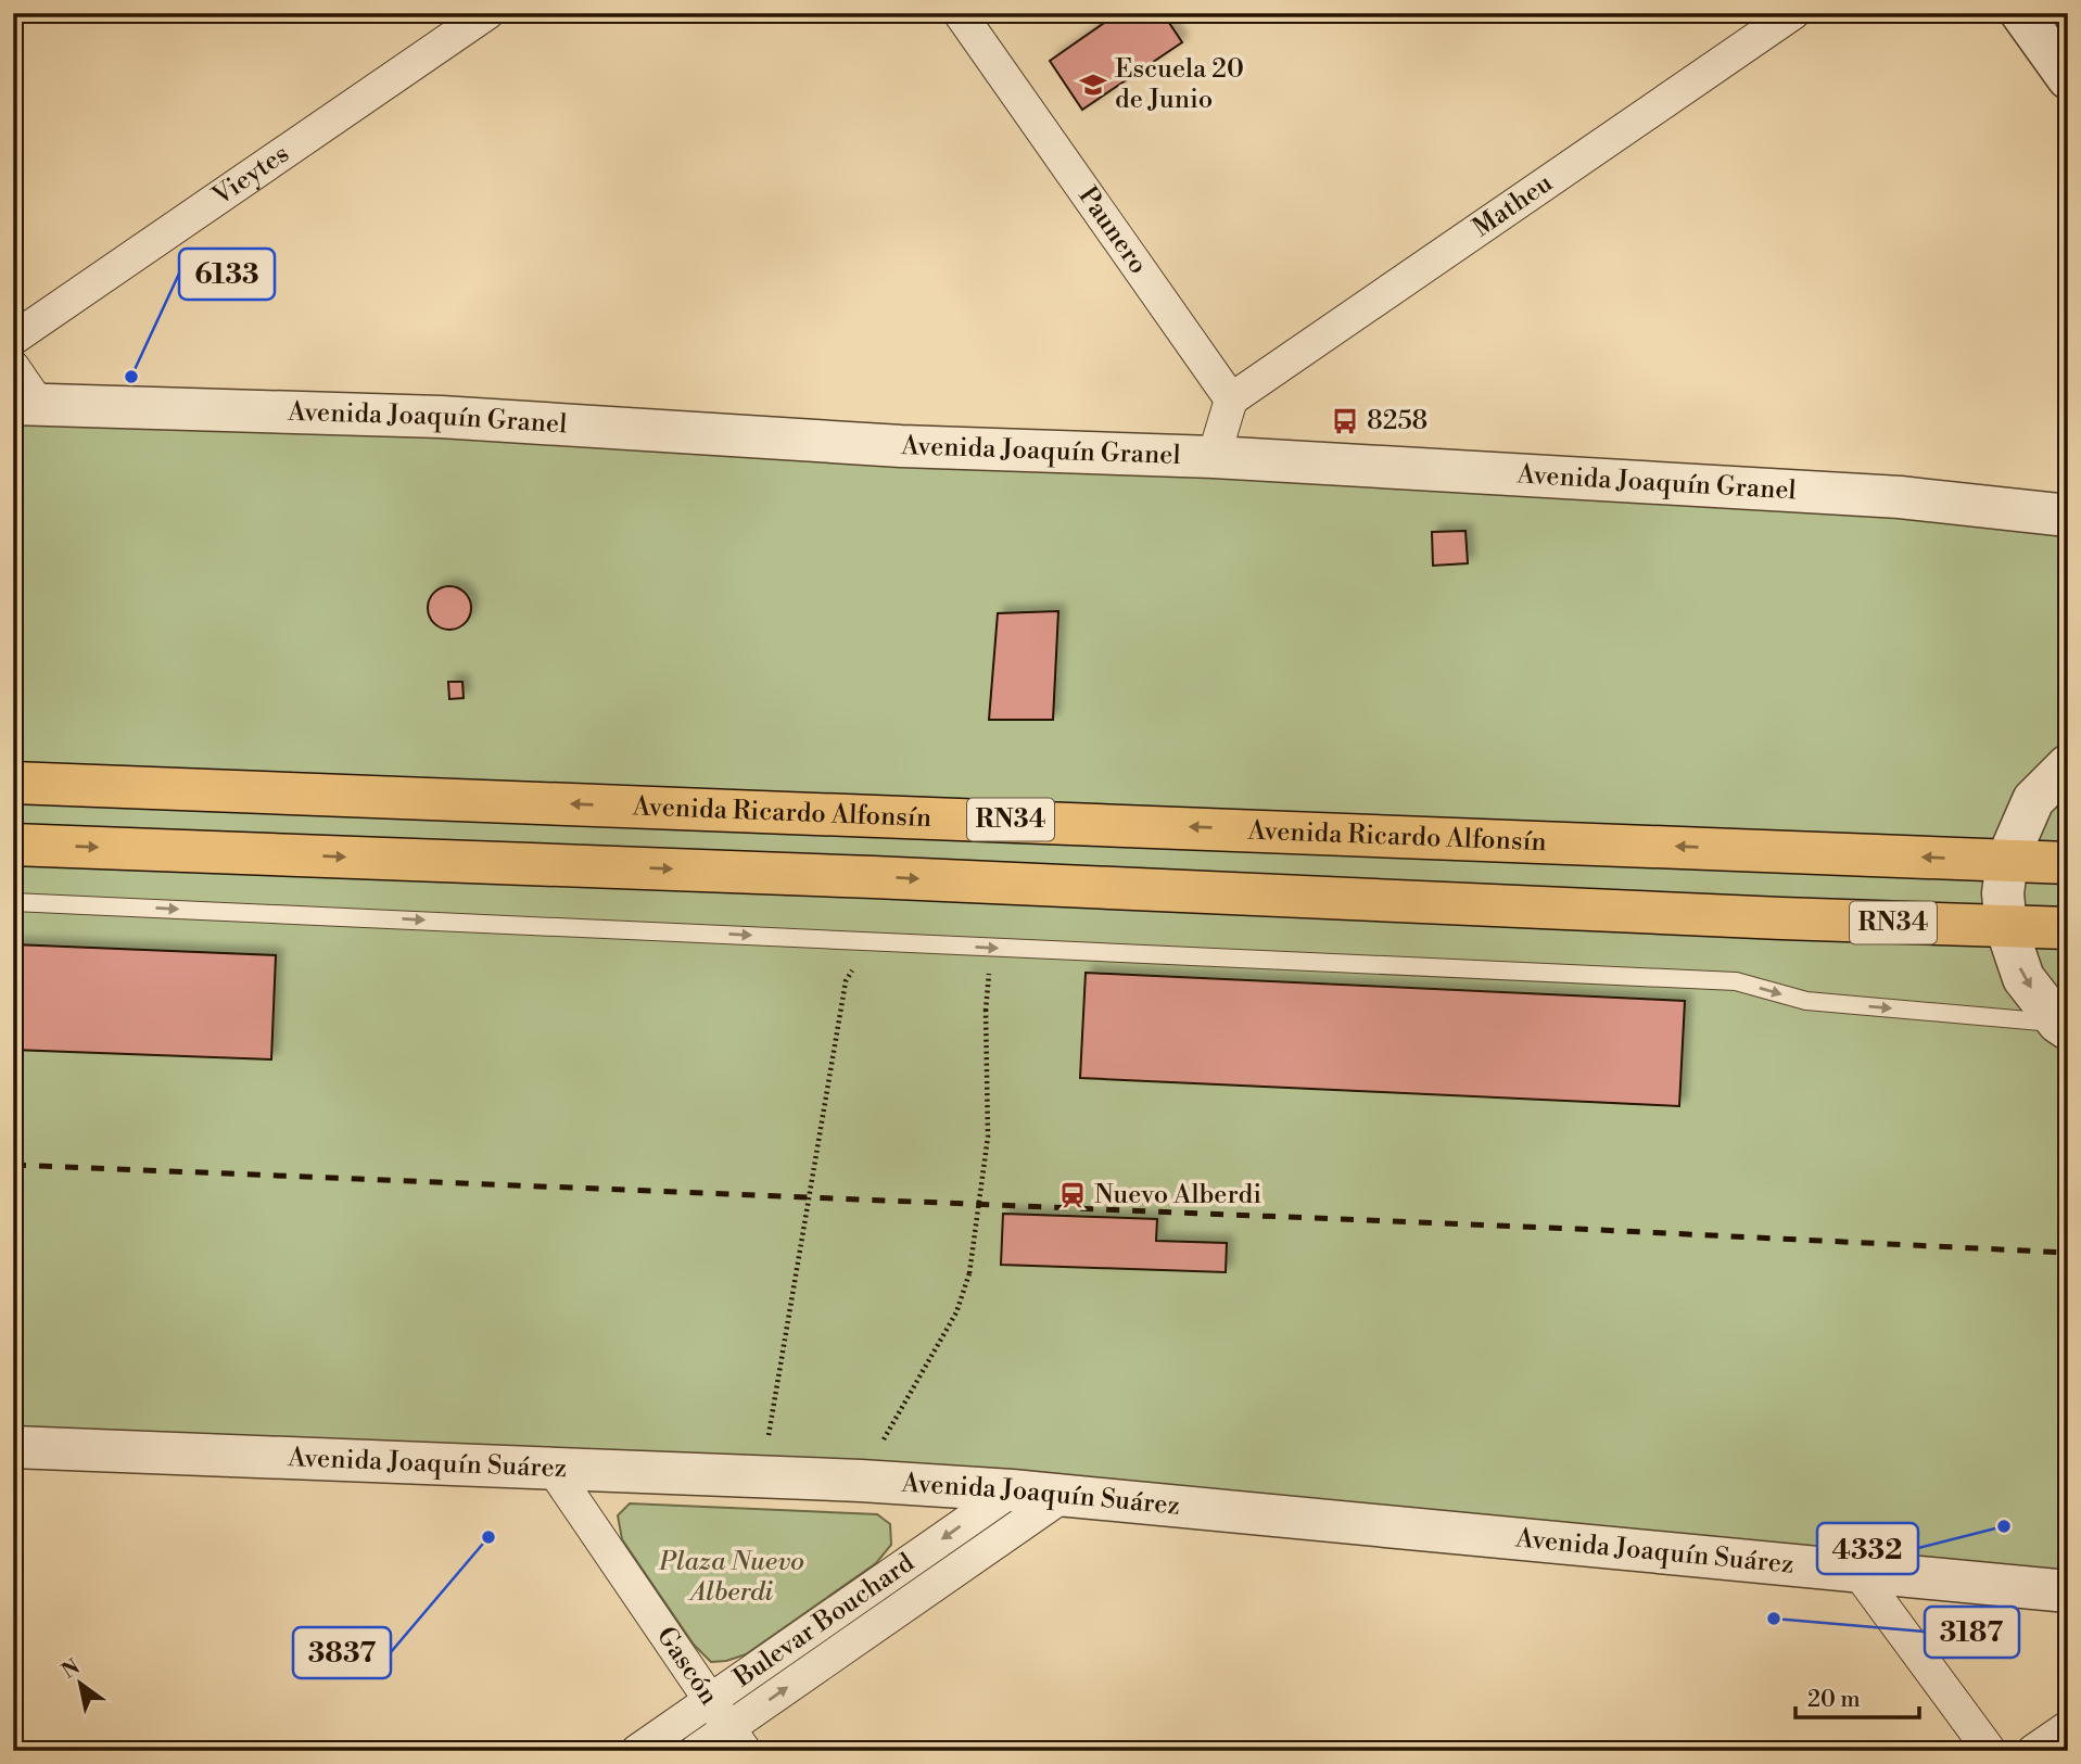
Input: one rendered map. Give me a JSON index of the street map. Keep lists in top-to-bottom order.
{
  "streets": {
    "highway": ["Avenida Ricardo Alfonsín", "RN34"],
    "street": [
      "Vieytes",
      "Matheu",
      "Paunero",
      "Avenida Joaquín Granel",
      "Avenida Joaquín Suárez",
      "Bulevar Bouchard",
      "Gascón"
    ]
  },
  "crossings": [
    ["Matheu", "Paunero"],
    ["Avenida Joaquín Suárez", "Bulevar Bouchard"],
    ["Avenida Joaquín Suárez", "Gascón"],
    ["Bulevar Bouchard", "Gascón"]
  ],
  "parks": ["Plaza Nuevo Alberdi"],
  "places": {
    "school or university": ["Escuela 20 de Junio"],
    "other": [
      "6133",
      "4332",
      "3837",
      "3187"
    ],
    "bus stop": ["8258"],
    "station": ["Nuevo Alberdi"]
  },
  "scale_bar": "20 m",
  "north": "top left"
}
